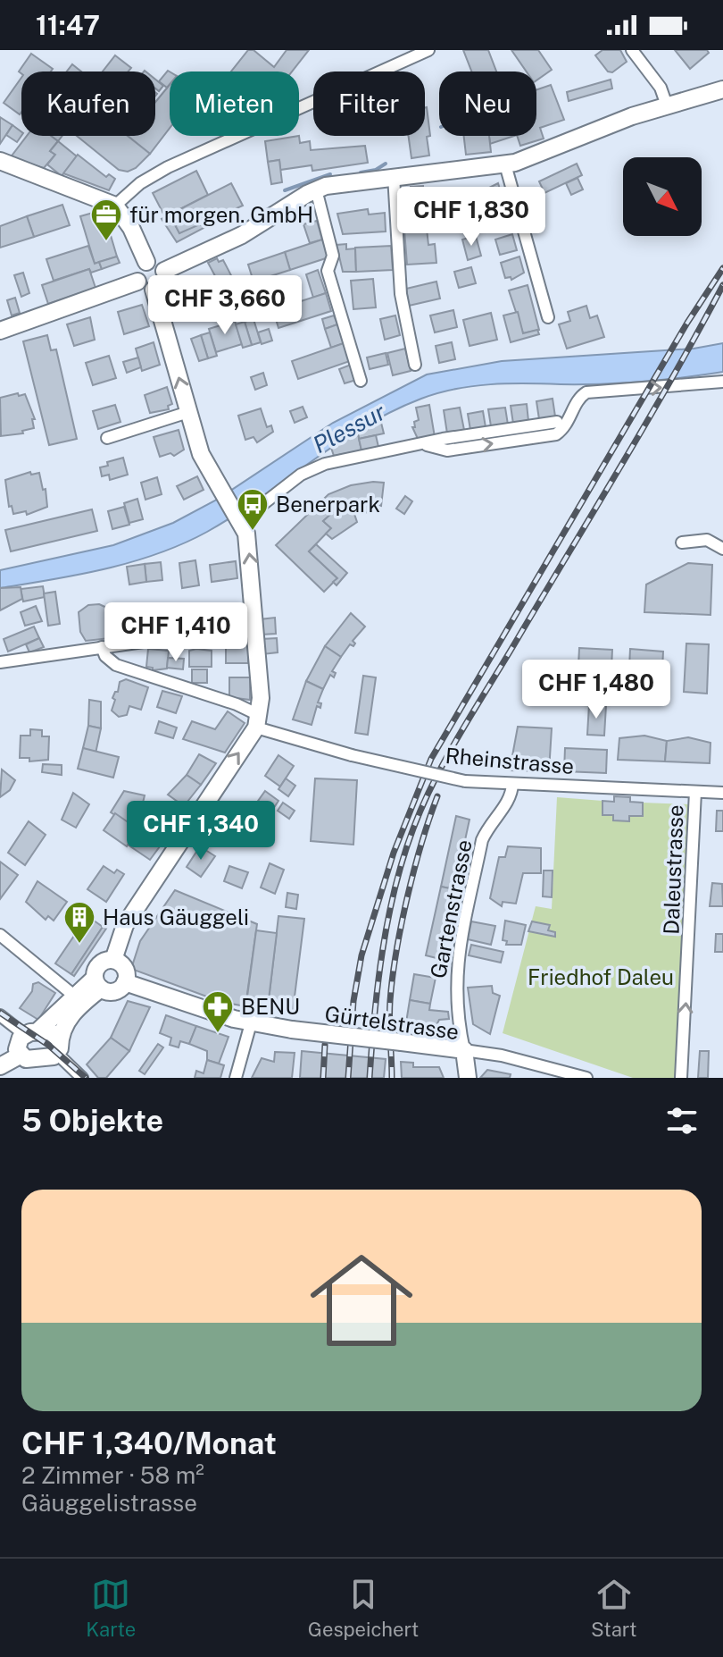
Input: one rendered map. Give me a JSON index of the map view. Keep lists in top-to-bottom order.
{
  "streets": {
    "street": [
      "Rheinstrasse",
      "Daleustrasse",
      "Gartenstrasse",
      "Gürtelstrasse"
    ]
  },
  "crossings": [
    ["Rheinstrasse", "Daleustrasse"],
    ["Rheinstrasse", "Gartenstrasse"],
    ["Gartenstrasse", "Gürtelstrasse"]
  ],
  "one_way": ["Daleustrasse"],
  "water": ["Plessur"],
  "parks": ["Friedhof Daleu"],
  "places": {
    "office": ["für morgen. GmbH"],
    "bus stop": ["Benerpark"],
    "building": ["Haus Gäuggeli"],
    "pharmacy": ["BENU"]
  },
  "north": "bottom right",
  "page": {
    "status": "11:47",
    "chip": [
      "Kaufen",
      "Mieten",
      "Filter",
      "Neu"
    ],
    "price": [
      "CHF 1,830",
      "CHF 3,660",
      "CHF 1,410",
      "CHF 1,480",
      "CHF 1,340"
    ],
    "heading": "5 Objekte",
    "list": [
      {
        "name": "CHF 1,340/Monat",
        "note": "2 Zimmer · 58 m² · Gäuggelistrasse"
      }
    ],
    "tabs": ["Karte", "Gespeichert", "Start"]
  }
}
